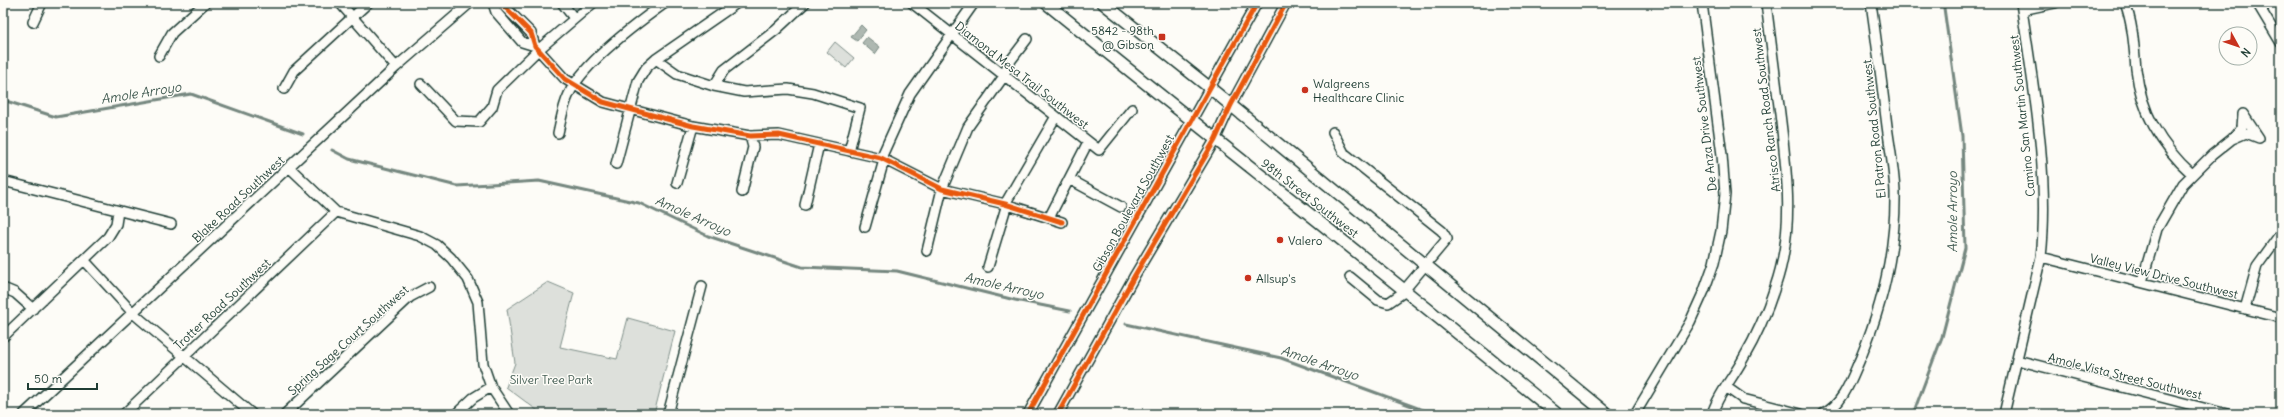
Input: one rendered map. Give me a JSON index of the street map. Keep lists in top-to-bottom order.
{
  "streets": {
    "main road": ["98th Street Southwest"],
    "street": [
      "Diamond Mesa Trail Southwest",
      "Atrisco Ranch Road Southwest",
      "Camino San Martin Southwest",
      "De Anza Drive Southwest",
      "El Patron Road Southwest",
      "Blake Road Southwest",
      "Gibson Boulevard Southwest",
      "Valley View Drive Southwest",
      "Trotter Road Southwest",
      "Spring Sage Court Southwest",
      "Amole Vista Street Southwest"
    ]
  },
  "crossings": [
    ["Camino San Martin Southwest", "Valley View Drive Southwest"],
    ["Camino San Martin Southwest", "Amole Vista Street Southwest"],
    ["98th Street Southwest", "Gibson Boulevard Southwest"]
  ],
  "water": ["Amole Arroyo"],
  "parks": ["Silver Tree Park"],
  "places": {
    "transit": ["5842 - 98th @ Gibson"],
    "other": ["Walgreens Healthcare Clinic", "Valero", "Allsup's"]
  },
  "scale_bar": "50 m",
  "north": "bottom right"
}
